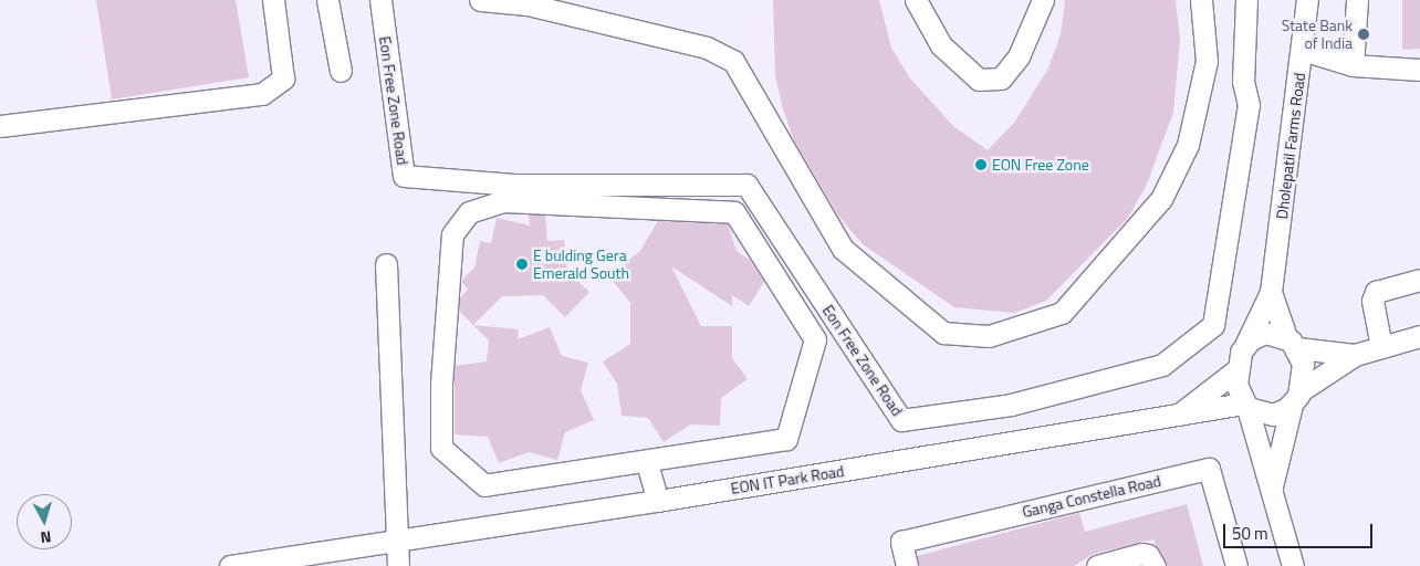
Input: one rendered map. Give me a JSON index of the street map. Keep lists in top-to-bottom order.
{
  "streets": {
    "street": [
      "Eon Free Zone Road",
      "Dholepatil Farms Road",
      "EON IT Park Road",
      "Ganga Constella Road"
    ]
  },
  "crossings": [
    ["Dholepatil Farms Road", "EON IT Park Road"]
  ],
  "places": ["State Bank of India", "EON Free Zone", "E bulding Gera Emerald South"],
  "scale_bar": "50 m",
  "north": "bottom"
}
